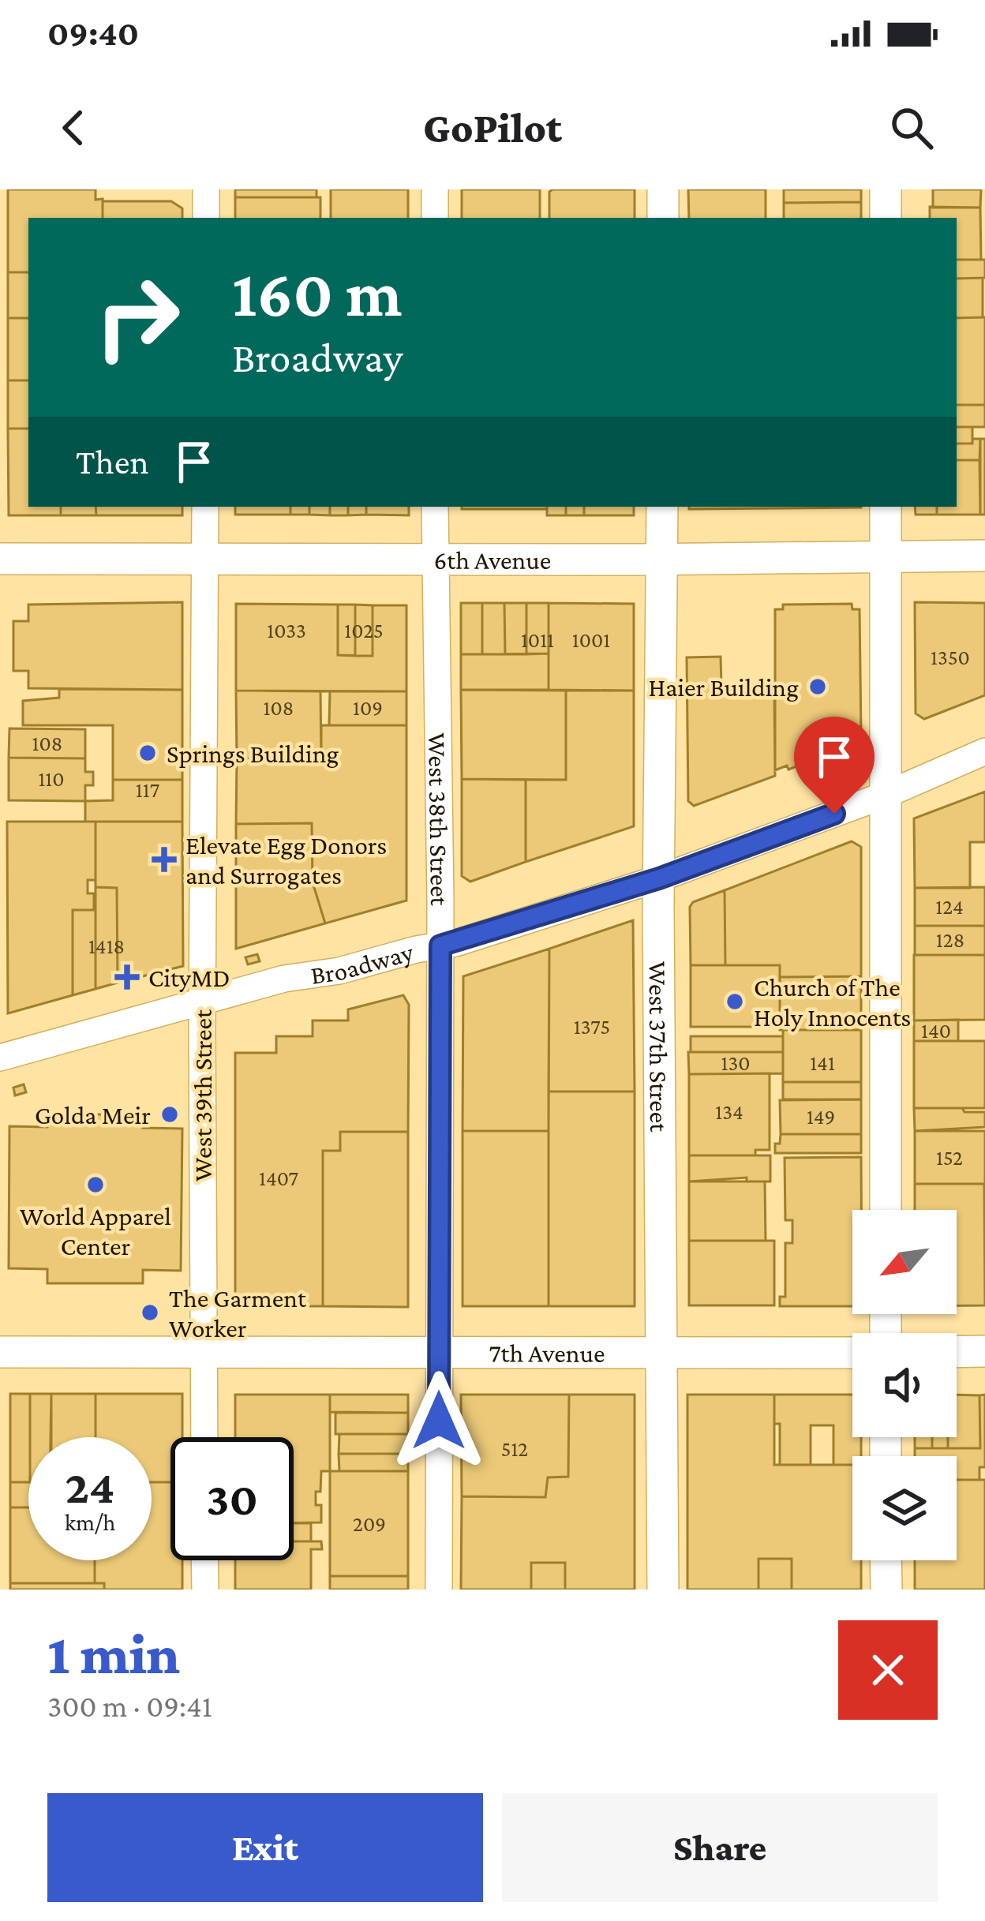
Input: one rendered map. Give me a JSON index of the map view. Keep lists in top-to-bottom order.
{
  "streets": {
    "main road": ["6th Avenue", "West 37th Street", "7th Avenue"],
    "street": ["West 38th Street", "Broadway", "West 39th Street"]
  },
  "crossings": [
    ["6th Avenue", "West 38th Street"],
    ["6th Avenue", "West 37th Street"],
    ["6th Avenue", "West 39th Street"],
    ["West 38th Street", "Broadway"],
    ["West 38th Street", "7th Avenue"],
    ["Broadway", "West 37th Street"],
    ["Broadway", "West 39th Street"],
    ["West 37th Street", "7th Avenue"],
    ["West 39th Street", "7th Avenue"]
  ],
  "places": {
    "other": [
      "Haier Building",
      "Springs Building",
      "Church of The Holy Innocents",
      "Golda Meir",
      "World Apparel Center",
      "The Garment Worker"
    ],
    "health": ["Elevate Egg Donors and Surrogates", "CityMD"]
  },
  "house_numbers": [
    "1033",
    "1025",
    "1011",
    "1001",
    "1350",
    "108",
    "109",
    "108",
    "110",
    "117",
    "124",
    "128",
    "1418",
    "1375",
    "140",
    "130",
    "141",
    "134",
    "149",
    "152",
    "1407",
    "512",
    "209"
  ],
  "north": "bottom left",
  "page": {
    "status": "09:40",
    "header": "GoPilot",
    "turn": ["160 m", "Broadway"],
    "then": "Then",
    "speed": "24 km/h",
    "limit": "30",
    "heading": ["1 min", "300 m · 09:41"],
    "buttons": ["Exit", "Share"]
  }
}
